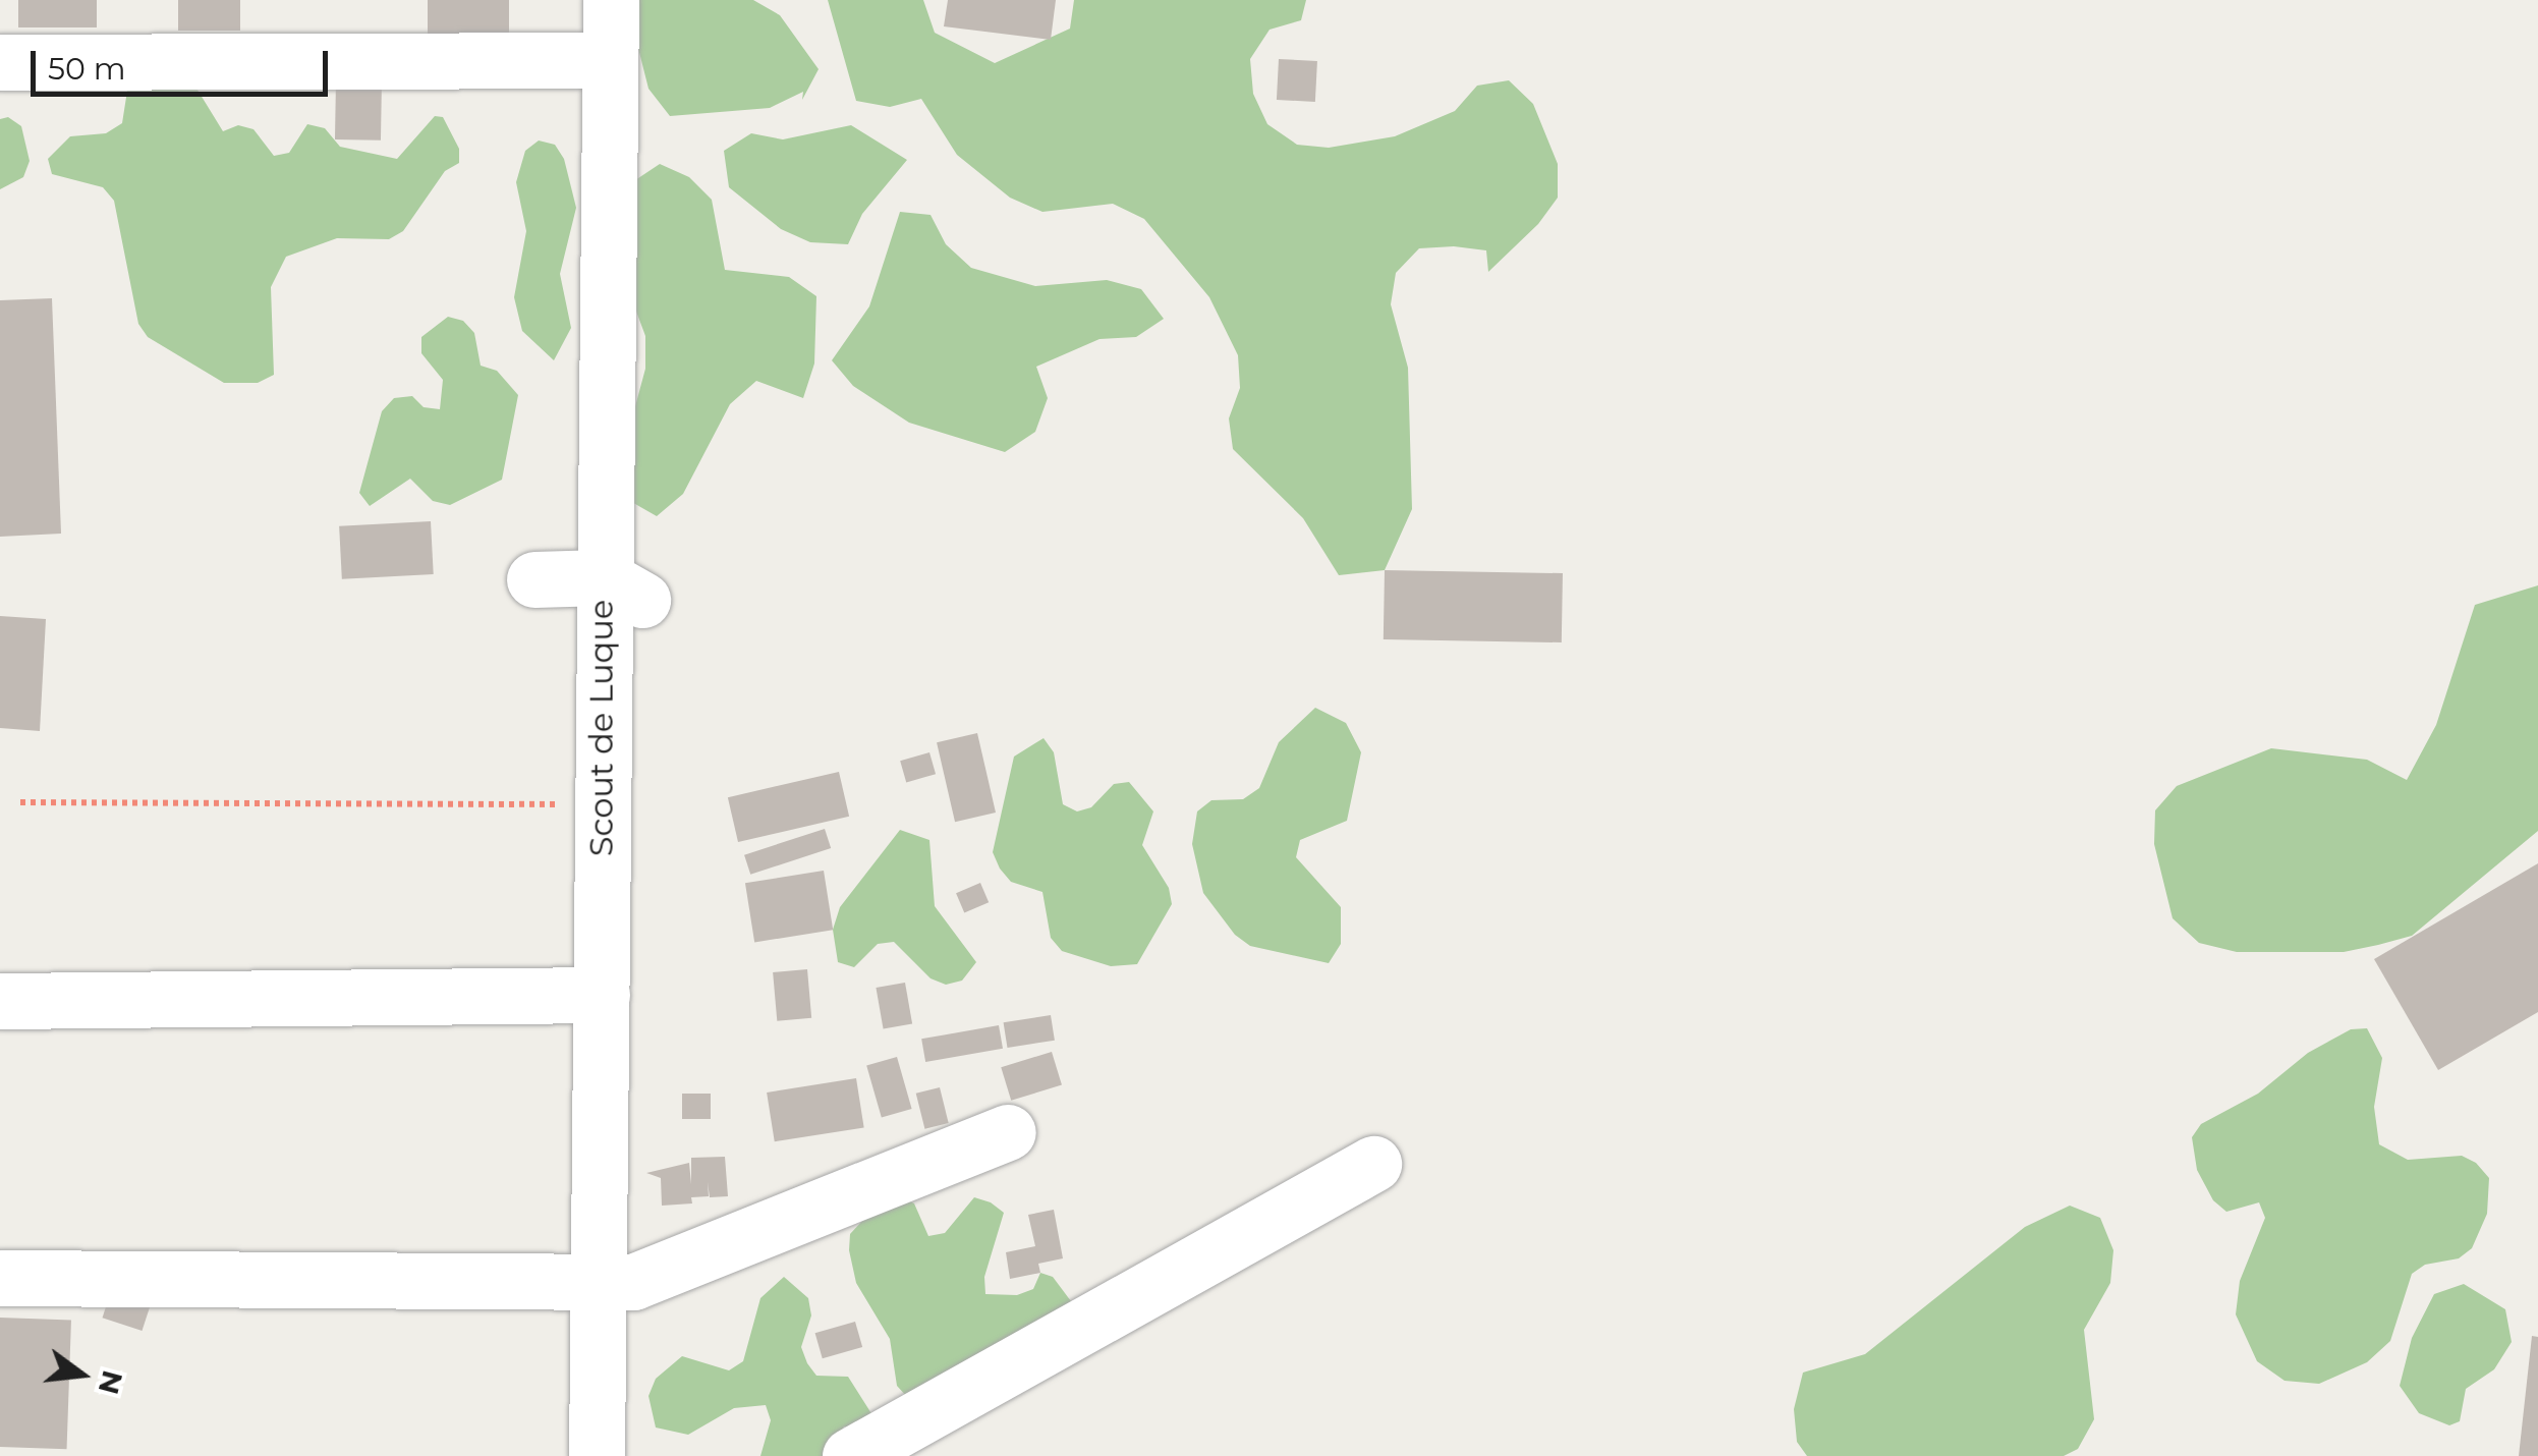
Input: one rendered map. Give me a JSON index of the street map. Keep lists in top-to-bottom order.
{
  "streets": {
    "street": ["Scout de Luque"]
  },
  "scale_bar": "50 m",
  "north": "right"
}
